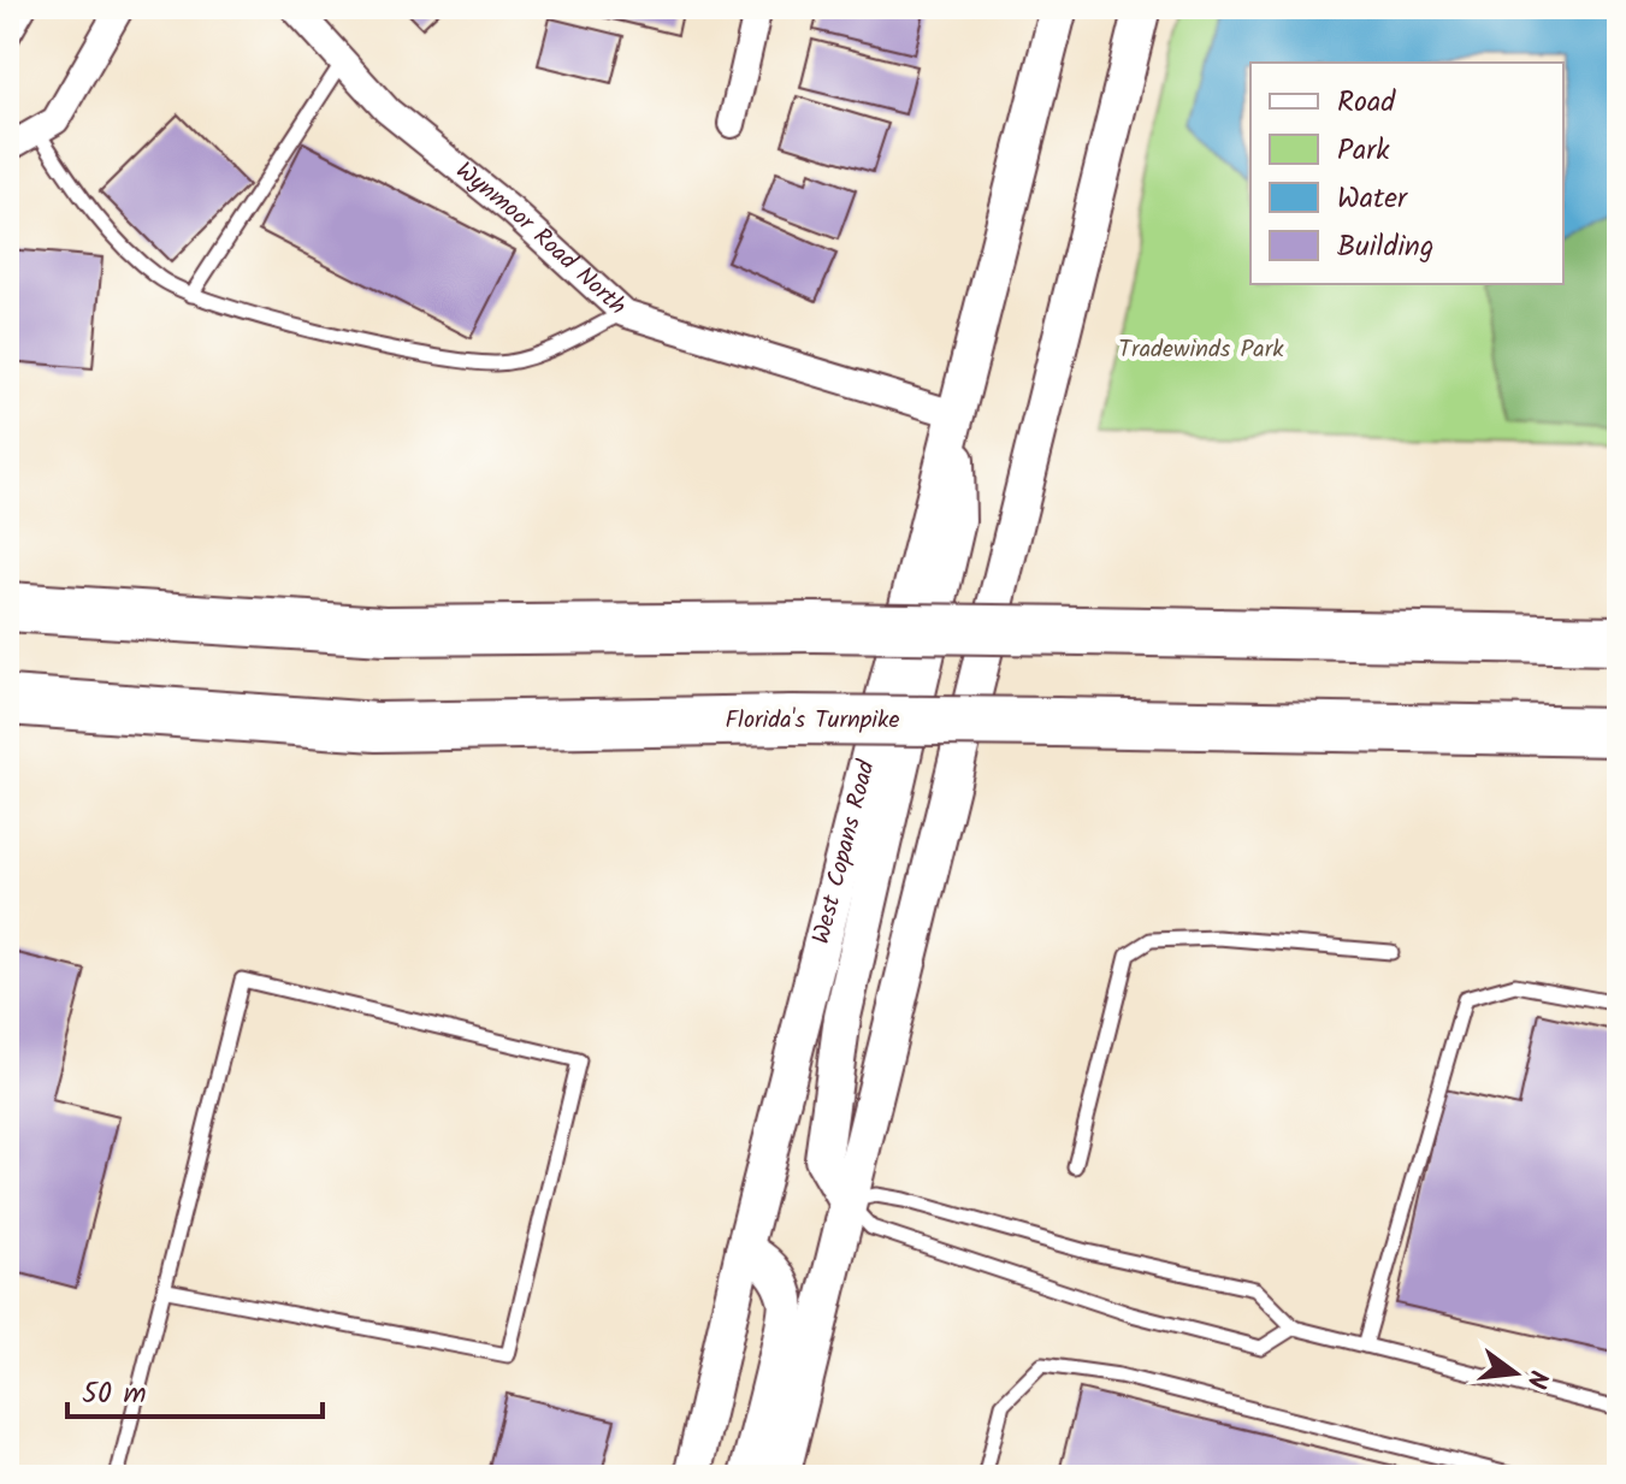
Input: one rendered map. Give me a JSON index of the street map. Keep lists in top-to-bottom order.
{
  "streets": {
    "highway": ["Florida's Turnpike"],
    "main road": ["West Copans Road"],
    "street": ["Wynmoor Road North"]
  },
  "crossings": [
    ["Wynmoor Road North", "West Copans Road"]
  ],
  "parks": ["Tradewinds Park"],
  "legend": [
    "Road",
    "Park",
    "Water",
    "Building"
  ],
  "scale_bar": "50 m",
  "north": "right"
}
